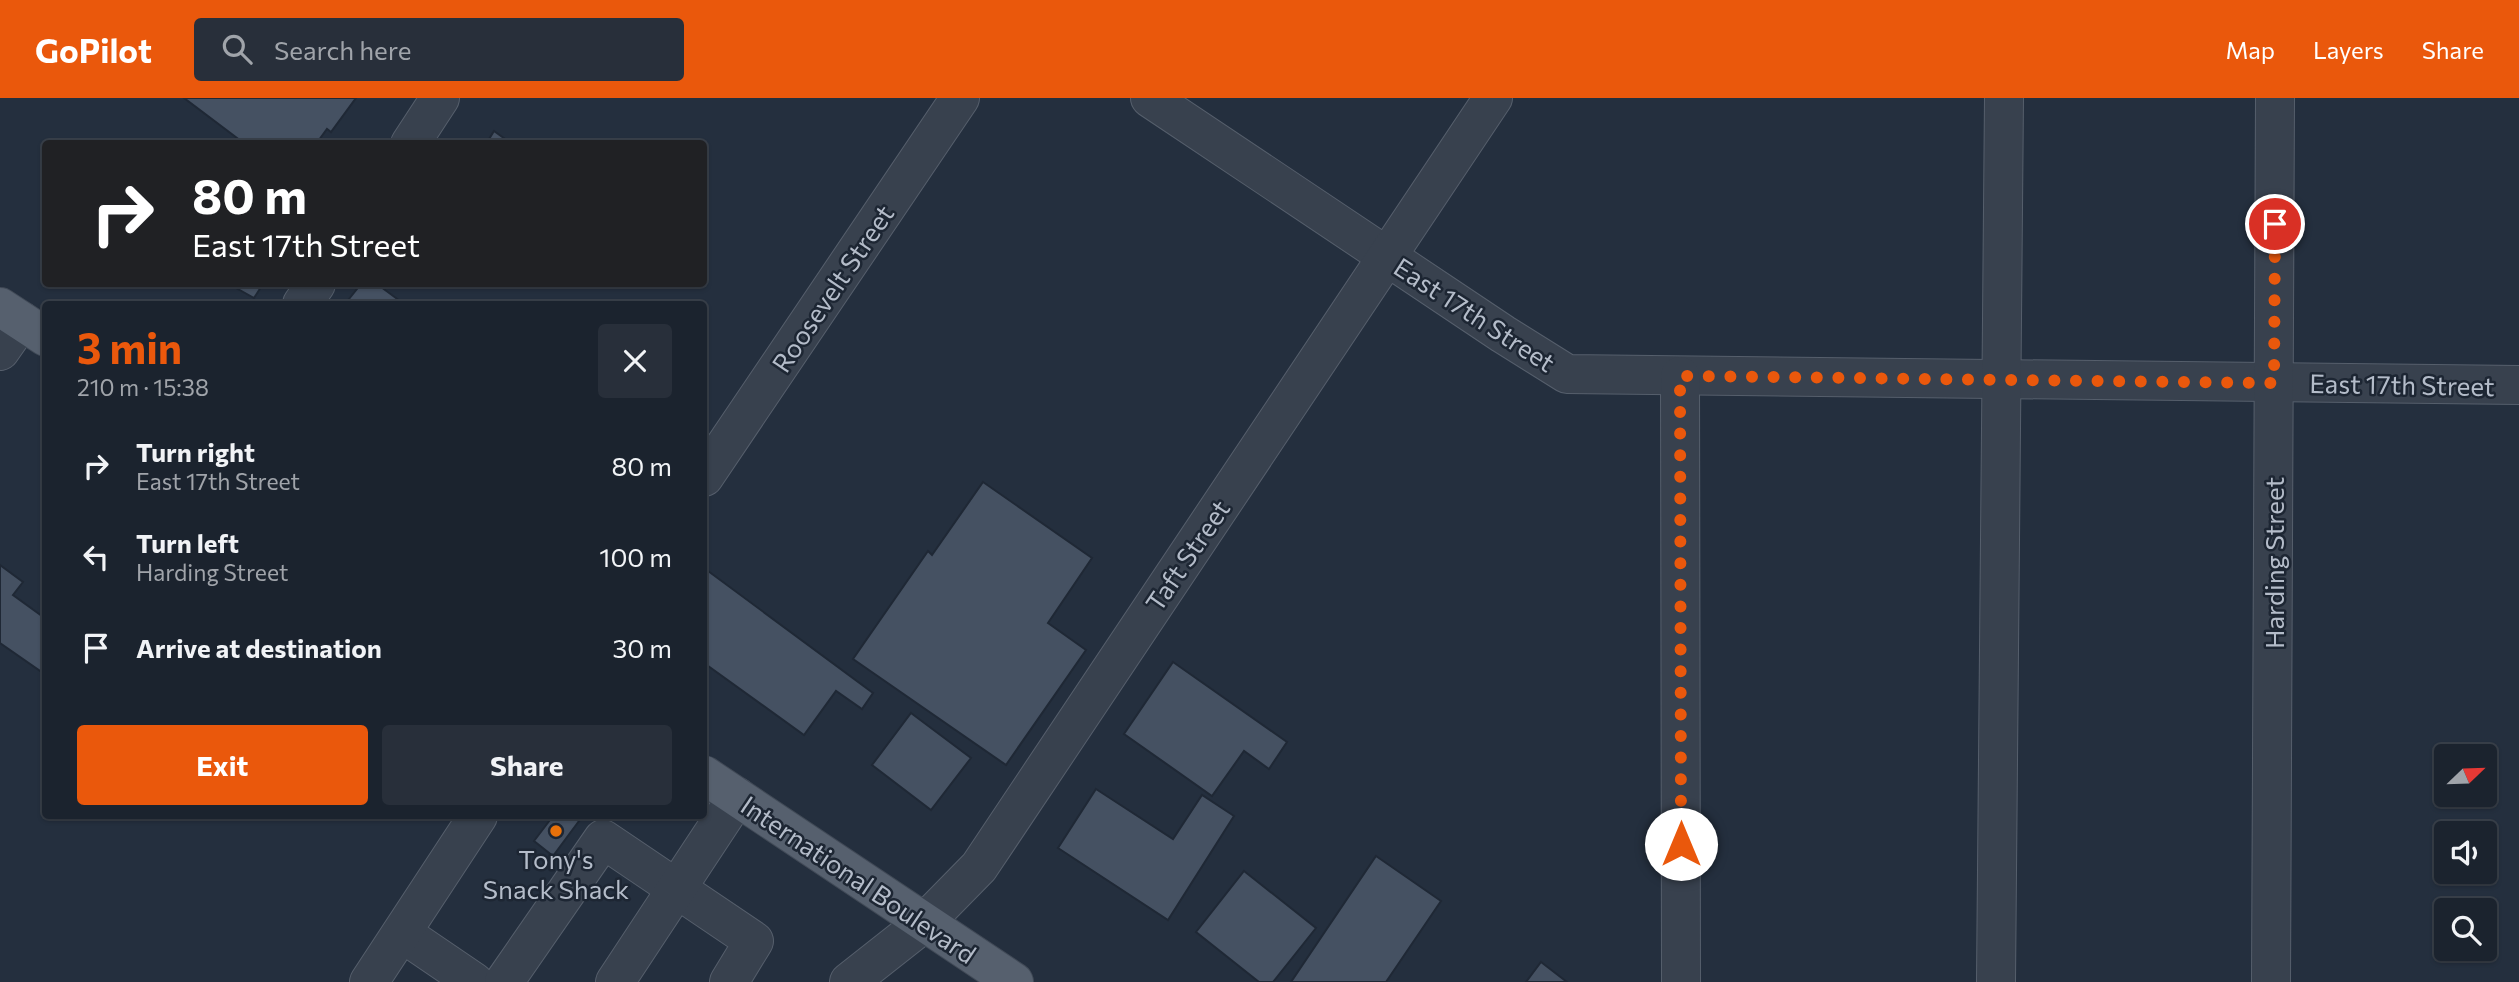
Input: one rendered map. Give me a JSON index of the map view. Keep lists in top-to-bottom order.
{
  "streets": {
    "main road": ["International Boulevard"],
    "street": [
      "Roosevelt Street",
      "East 17th Street",
      "Taft Street",
      "Harding Street"
    ]
  },
  "crossings": [
    ["East 17th Street", "Taft Street"],
    ["East 17th Street", "Harding Street"],
    ["Taft Street", "International Boulevard"]
  ],
  "places": ["Tony's Snack Shack"],
  "north": "top right",
  "page": {
    "header": "GoPilot",
    "search": "Search here",
    "nav": ["Map", "Layers", "Share"],
    "turn": ["80 m", "East 17th Street"],
    "heading": ["3 min", "210 m · 15:38"],
    "list": [
      {
        "name": "Turn right",
        "note": "East 17th Street",
        "value": "80 m"
      },
      {
        "name": "Turn left",
        "note": "Harding Street",
        "value": "100 m"
      },
      {
        "name": "Arrive at destination",
        "value": "30 m"
      }
    ],
    "buttons": ["Exit", "Share"]
  }
}
